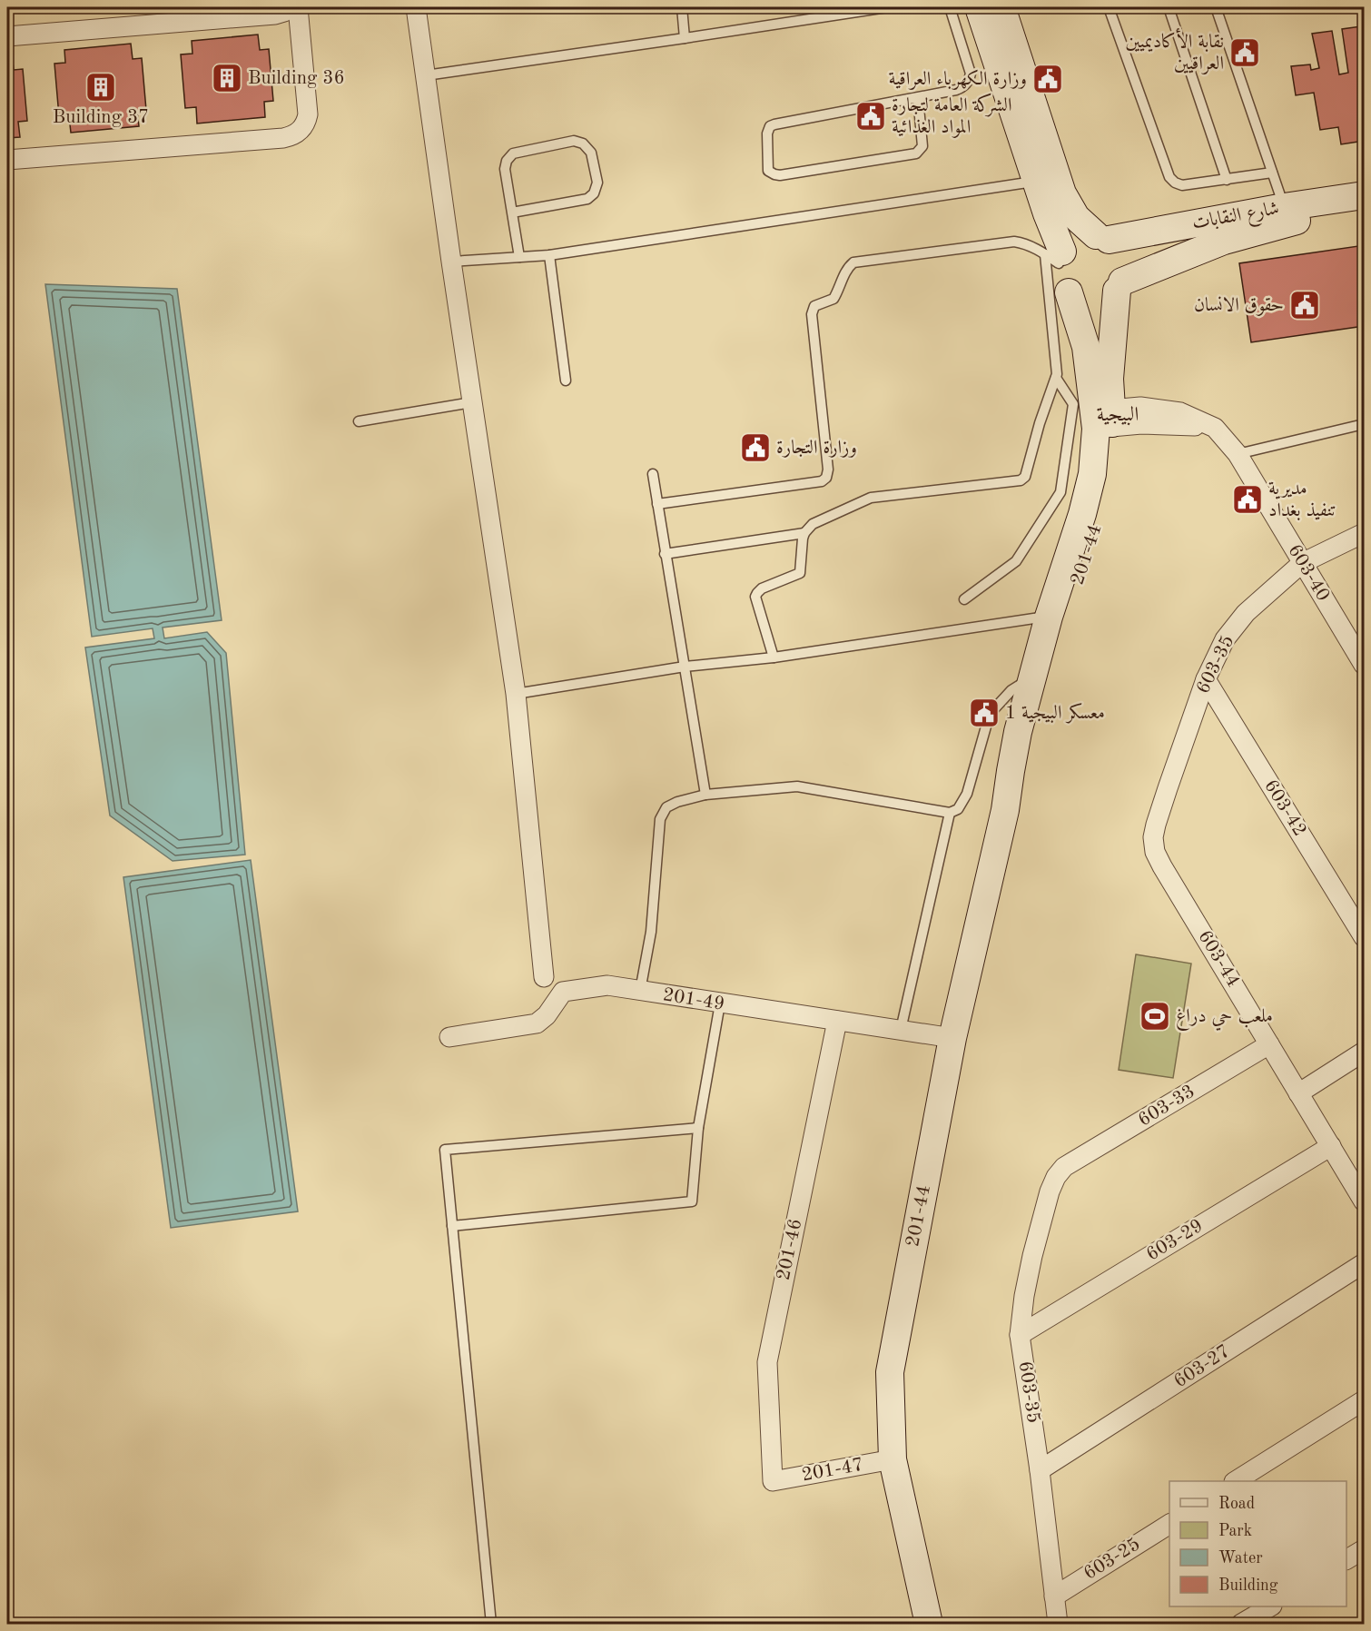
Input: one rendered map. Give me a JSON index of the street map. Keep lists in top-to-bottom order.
{
  "streets": {
    "street": [
      "شارع النقابات",
      "201-44",
      "603-40",
      "603-35",
      "603-42",
      "603-44",
      "201-49",
      "603-33",
      "603-29",
      "201-46",
      "603-27",
      "201-47",
      "603-25"
    ]
  },
  "crossings": [
    ["شارع النقابات", "201-44"],
    ["201-44", "603-40"],
    ["201-44", "201-49"],
    ["201-44", "201-47"],
    ["603-40", "603-35"],
    ["603-35", "603-42"],
    ["603-35", "603-44"],
    ["603-35", "603-33"],
    ["603-35", "603-29"],
    ["603-35", "603-27"],
    ["603-35", "603-25"],
    ["603-44", "603-33"],
    ["603-44", "603-29"],
    ["201-49", "201-46"],
    ["201-46", "201-47"]
  ],
  "districts": ["البيجية"],
  "places": {
    "public building": [
      "نقابة الأكاديميين العراقيين",
      "وزارة الكهرباء العراقية",
      "الشركة العامة لتجارة المواد الغذائية",
      "حقوق الانسان",
      "وزارة التجارة",
      "مديرية تنفيذ بغداد",
      "معسكر البيجية 1"
    ],
    "building": ["Building 36", "Building 37"],
    "sports": ["ملعب حي دراغ"]
  },
  "legend": [
    "Road",
    "Park",
    "Water",
    "Building"
  ]
}
